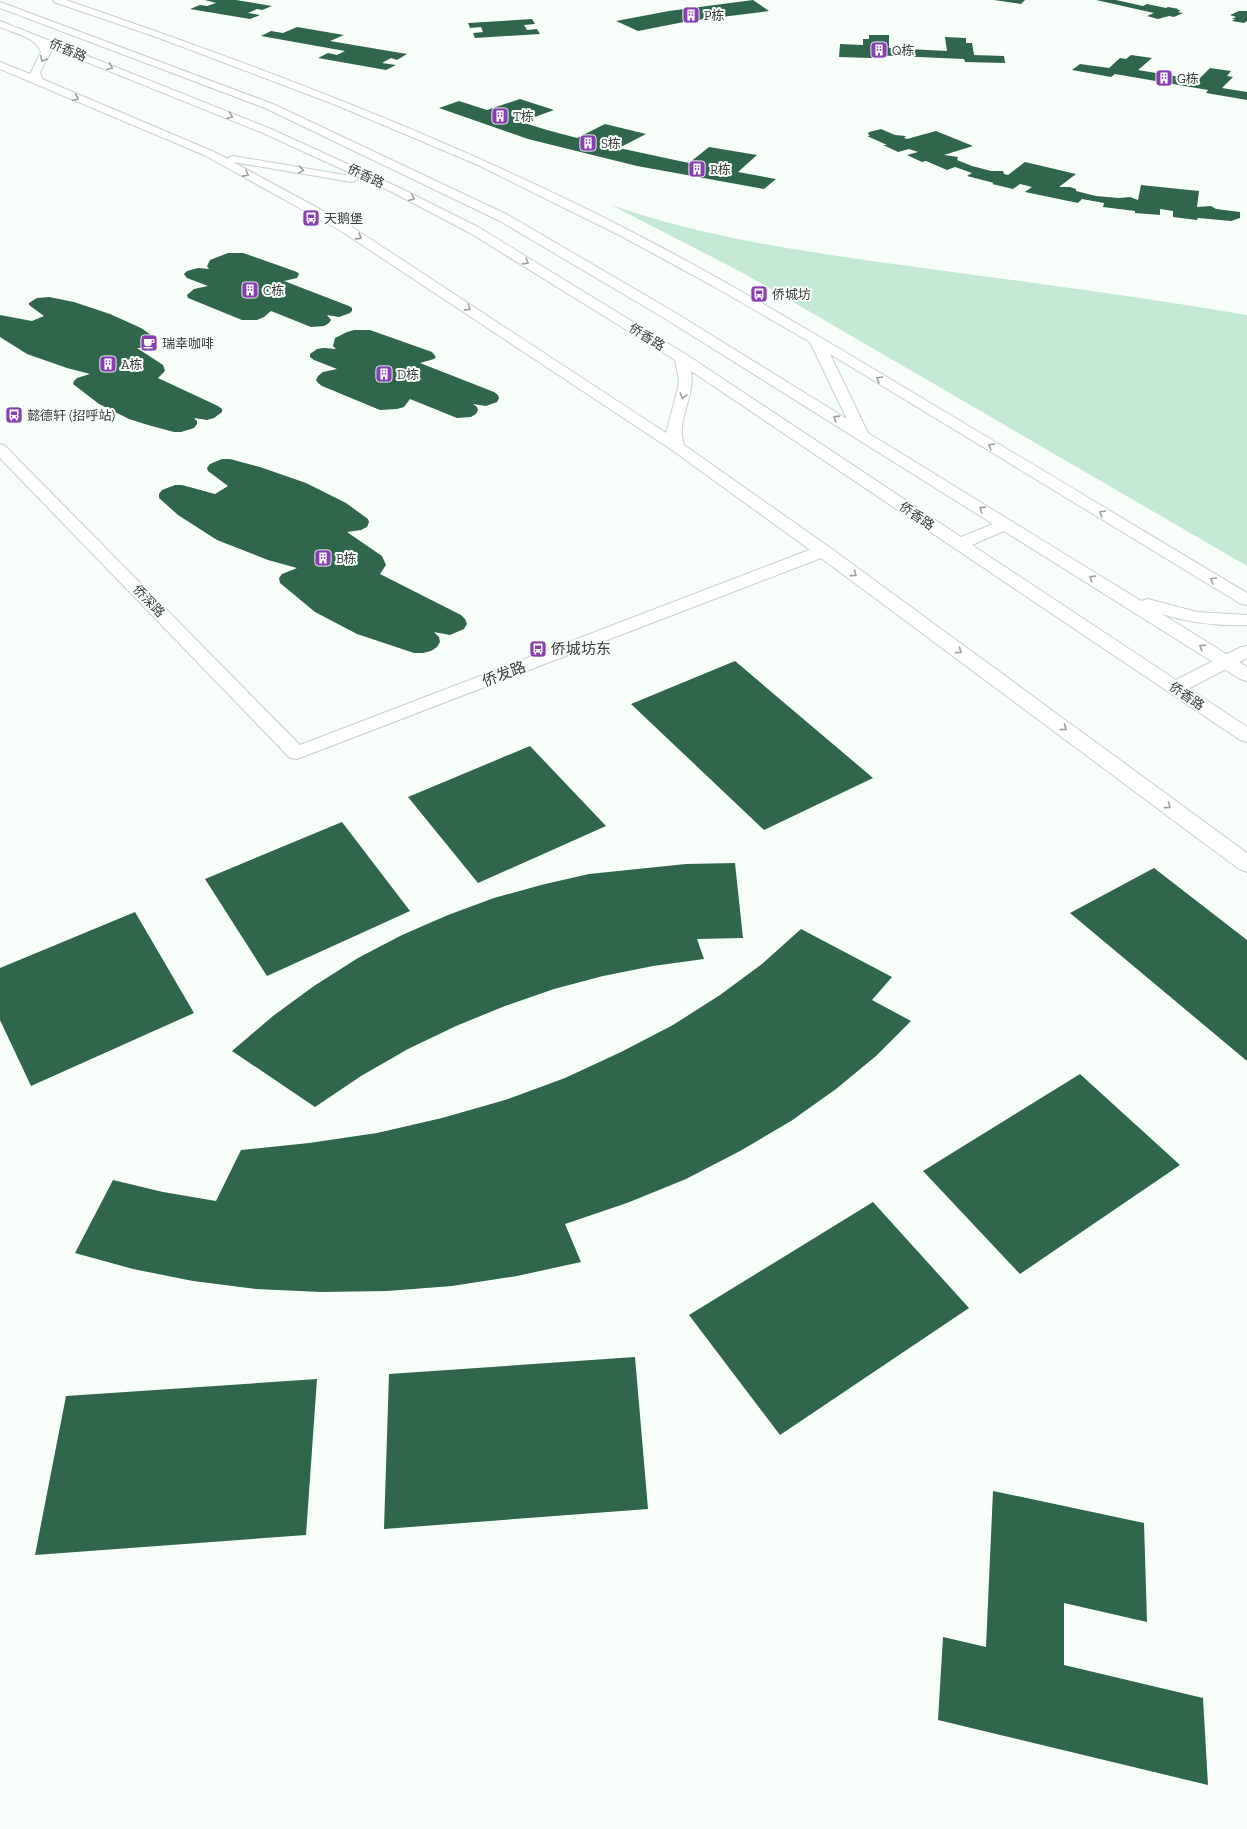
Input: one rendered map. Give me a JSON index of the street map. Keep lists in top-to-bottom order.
{
  "streets": {
    "main road": ["侨香路", "侨深路", "侨发路"]
  },
  "crossings": [
    ["侨深路", "侨发路"]
  ],
  "places": {
    "building": [
      "P栋",
      "Q栋",
      "G栋",
      "T栋",
      "S栋",
      "R栋",
      "C栋",
      "A栋",
      "D栋",
      "B栋"
    ],
    "bus stop": [
      "天鹅堡",
      "侨城坊",
      "懿德轩 (招呼站)",
      "侨城坊东"
    ],
    "cafe": ["瑞幸咖啡"]
  }
}
